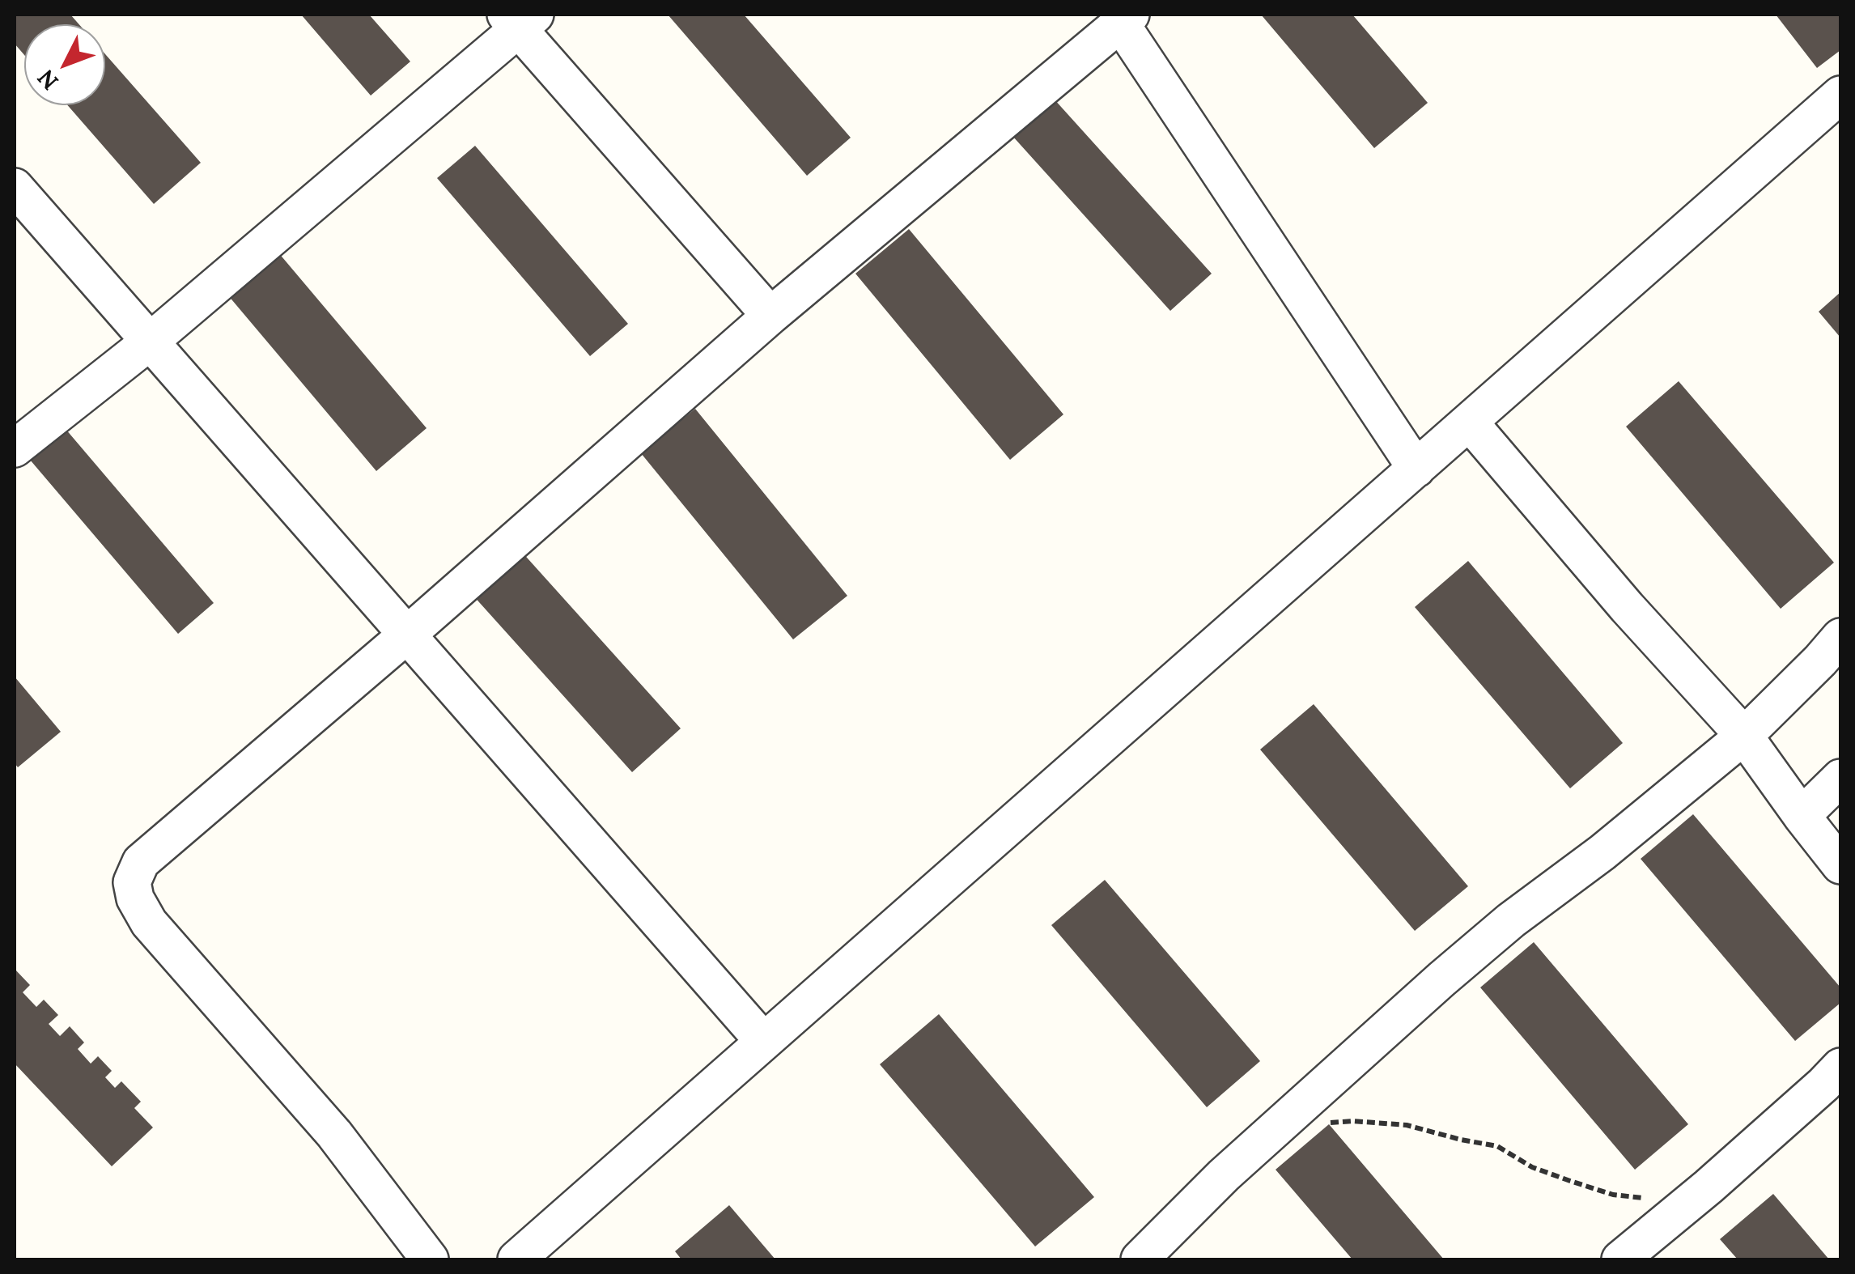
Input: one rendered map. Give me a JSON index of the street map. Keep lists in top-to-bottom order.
{
  "north": "bottom left"
}
